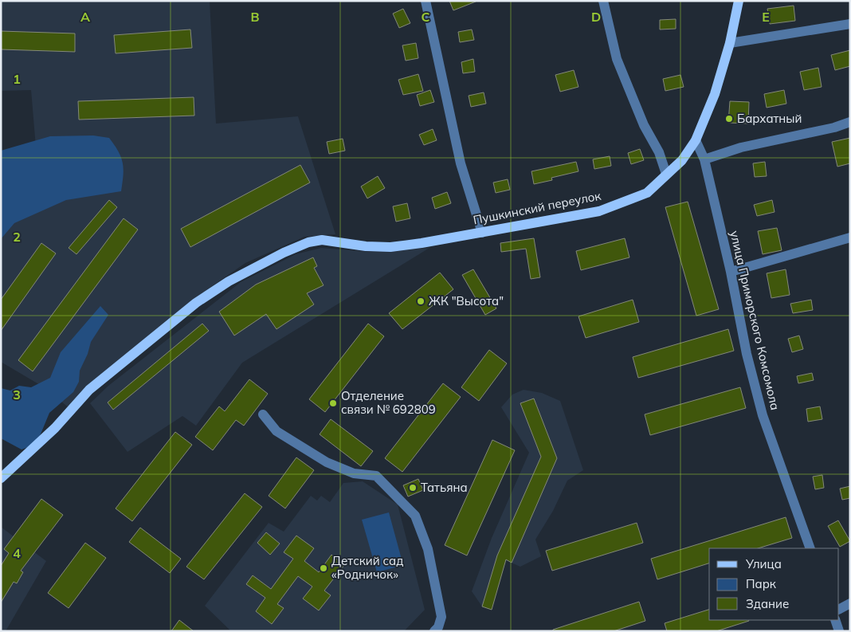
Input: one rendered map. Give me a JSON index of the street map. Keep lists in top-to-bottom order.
{
  "streets": {
    "main road": ["Пушкинский переулок"],
    "street": ["улица Приморского Комсомола"]
  },
  "crossings": [
    ["Пушкинский переулок", "улица Приморского Комсомола"]
  ],
  "places": [
    "Бархатный",
    "ЖК \"Высота\"",
    "Отделение связи № 692809",
    "Татьяна",
    "Детский сад «Родничок»"
  ],
  "legend": ["Улица", "Парк", "Здание"],
  "grid": {
    "columns": [
      "A",
      "B",
      "C",
      "D",
      "E"
    ],
    "rows": [
      "1",
      "2",
      "3",
      "4"
    ]
  }
}
